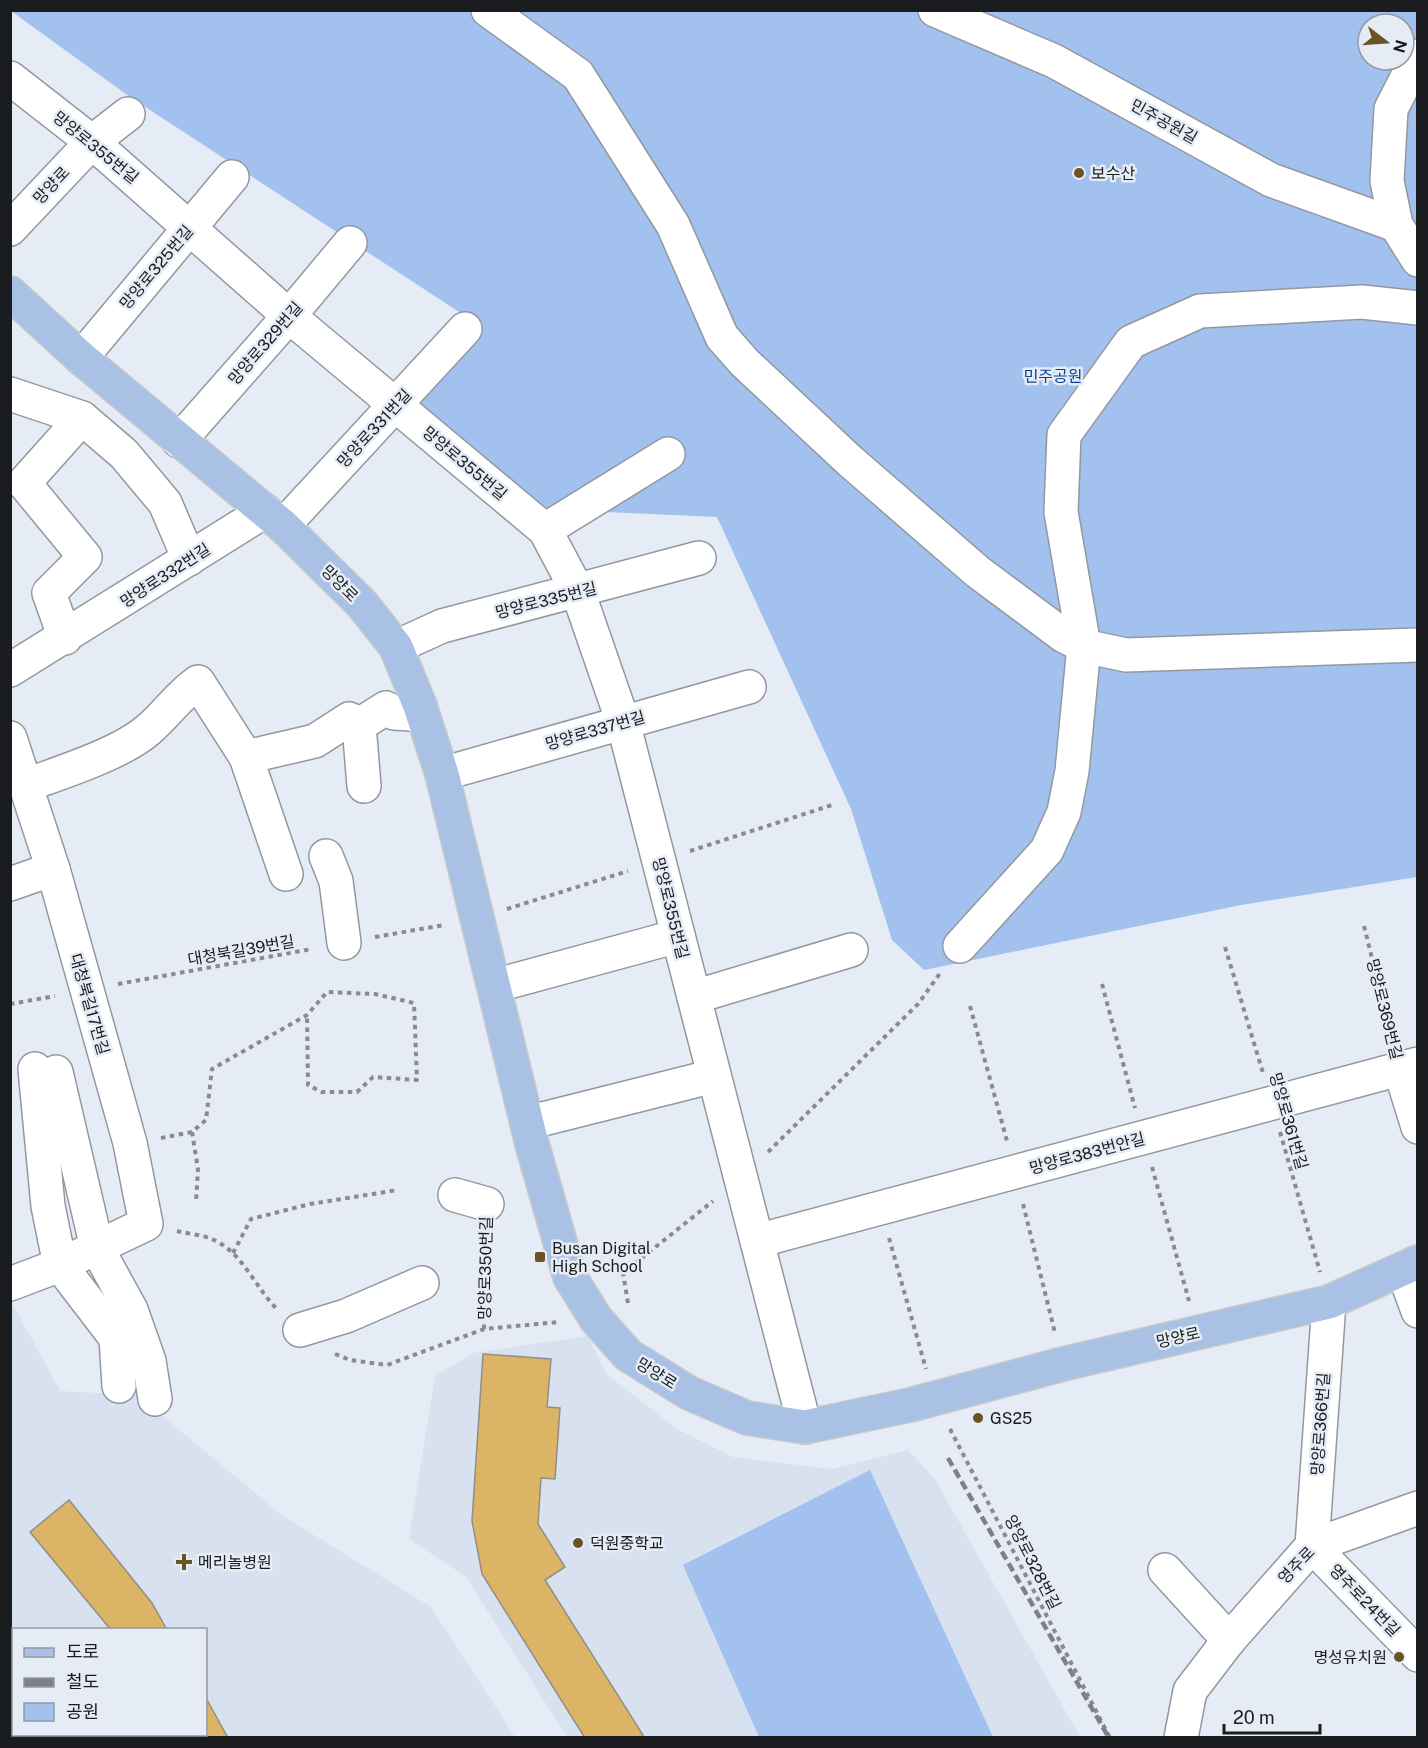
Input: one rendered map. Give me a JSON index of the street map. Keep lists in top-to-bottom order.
{
  "streets": {
    "main road": ["망양로"],
    "street": [
      "민주공원길",
      "망양로355번길",
      "망양로325번길",
      "망양로329번길",
      "망양로331번길",
      "망양로332번길",
      "망양로335번길",
      "망양로337번길",
      "대청북길17번길",
      "망양로369번길",
      "망양로383번안길",
      "망양로350번길",
      "망양로366번길",
      "영주로",
      "영주로24번길"
    ],
    "path": ["대청북길39번길", "망양로361번길", "양양로328번길"]
  },
  "crossings": [
    ["망양로355번길", "망양로"],
    ["망양로355번길", "망양로325번길"],
    ["망양로355번길", "망양로329번길"],
    ["망양로355번길", "망양로331번길"],
    ["망양로355번길", "망양로335번길"],
    ["망양로355번길", "망양로337번길"],
    ["망양로355번길", "망양로383번안길"],
    ["망양로", "망양로325번길"],
    ["망양로", "망양로329번길"],
    ["망양로", "망양로331번길"],
    ["망양로", "망양로332번길"],
    ["망양로", "망양로335번길"],
    ["망양로", "망양로337번길"],
    ["망양로", "대청북길39번길"],
    ["망양로", "망양로361번길"],
    ["망양로", "망양로350번길"],
    ["망양로", "망양로366번길"],
    ["망양로", "양양로328번길"],
    ["망양로331번길", "망양로332번길"],
    ["대청북길39번길", "대청북길17번길"],
    ["망양로369번길", "망양로383번안길"],
    ["망양로361번길", "망양로383번안길"],
    ["망양로361번길", "망양로366번길"],
    ["망양로366번길", "영주로"],
    ["망양로366번길", "영주로24번길"],
    ["영주로", "영주로24번길"]
  ],
  "parks": ["민주공원"],
  "places": {
    "other": [
      "보수산",
      "GS25",
      "덕원중학교",
      "명성유치원"
    ],
    "transit": ["Busan Digital High School"],
    "health": ["메리놀병원"]
  },
  "legend": ["도로", "철도", "공원"],
  "scale_bar": "20 m",
  "north": "right"
}
